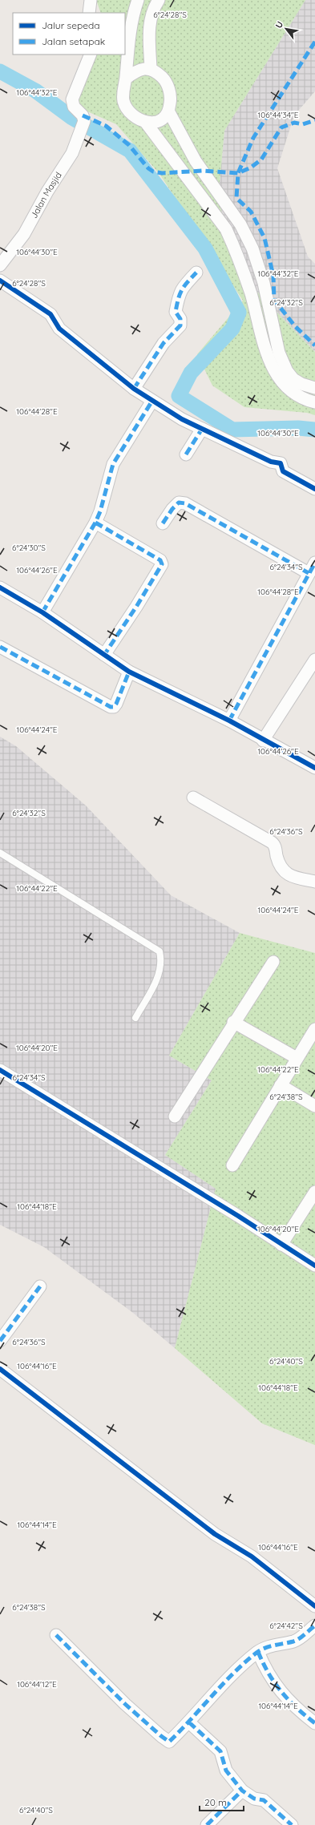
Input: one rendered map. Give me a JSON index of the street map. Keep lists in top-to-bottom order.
{
  "streets": {
    "street": ["Jalan Masjid"]
  },
  "legend": ["Jalur sepeda", "Jalan setapak"],
  "scale_bar": "20 m",
  "north": "top left",
  "coordinates": [
    "6°24'28\"S",
    "106°44'32\"E",
    "106°44'34\"E",
    "106°44'30\"E",
    "6°24'32\"S",
    "106°44'28\"E",
    "6°24'30\"S",
    "6°24'34\"S",
    "106°44'26\"E",
    "106°44'24\"E",
    "6°24'36\"S",
    "106°44'22\"E",
    "106°44'20\"E",
    "6°24'38\"S",
    "106°44'18\"E",
    "6°24'40\"S",
    "106°44'16\"E",
    "106°44'14\"E",
    "6°24'42\"S",
    "106°44'12\"E"
  ]
}
